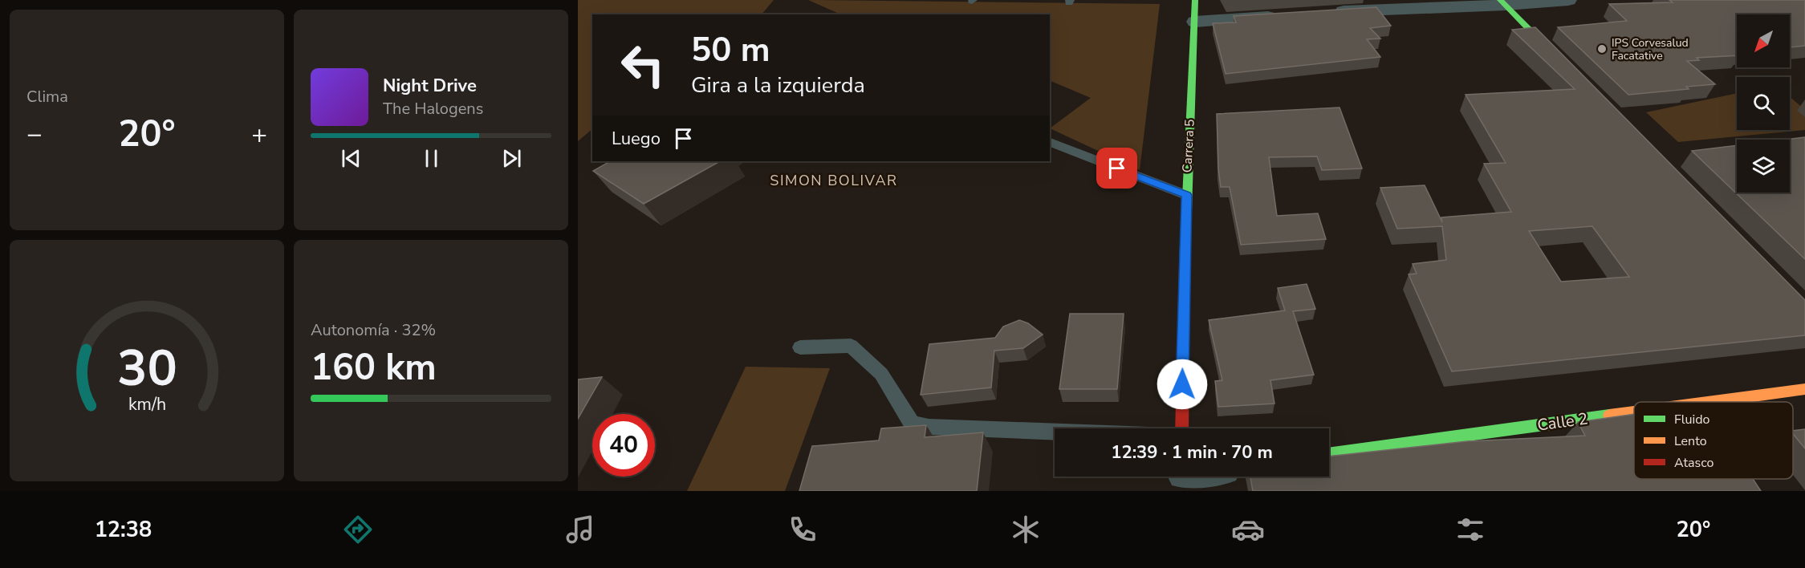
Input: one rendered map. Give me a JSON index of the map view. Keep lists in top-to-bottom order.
{
  "streets": {
    "street": ["Carrera 5", "Calle 2"]
  },
  "districts": ["SIMON BOLIVAR"],
  "places": ["IPS Corvesalud Facatative"],
  "legend": ["Fluido", "Lento", "Atasco"],
  "north": "bottom left",
  "page": {
    "tile": [
      "Clima",
      ["Autonomía · 32%", "160 km"]
    ],
    "turn": ["50 m", "Gira a la izquierda"],
    "song": ["Night Drive", "The Halogens"],
    "heat": ["−", "20°", "+"],
    "then": "Luego",
    "limit": "40",
    "trip": "12:39 · 1 min · 70 m",
    "tabs": ["12:38", "20°"],
    "gauge": ["30", "km/h"]
  }
}
